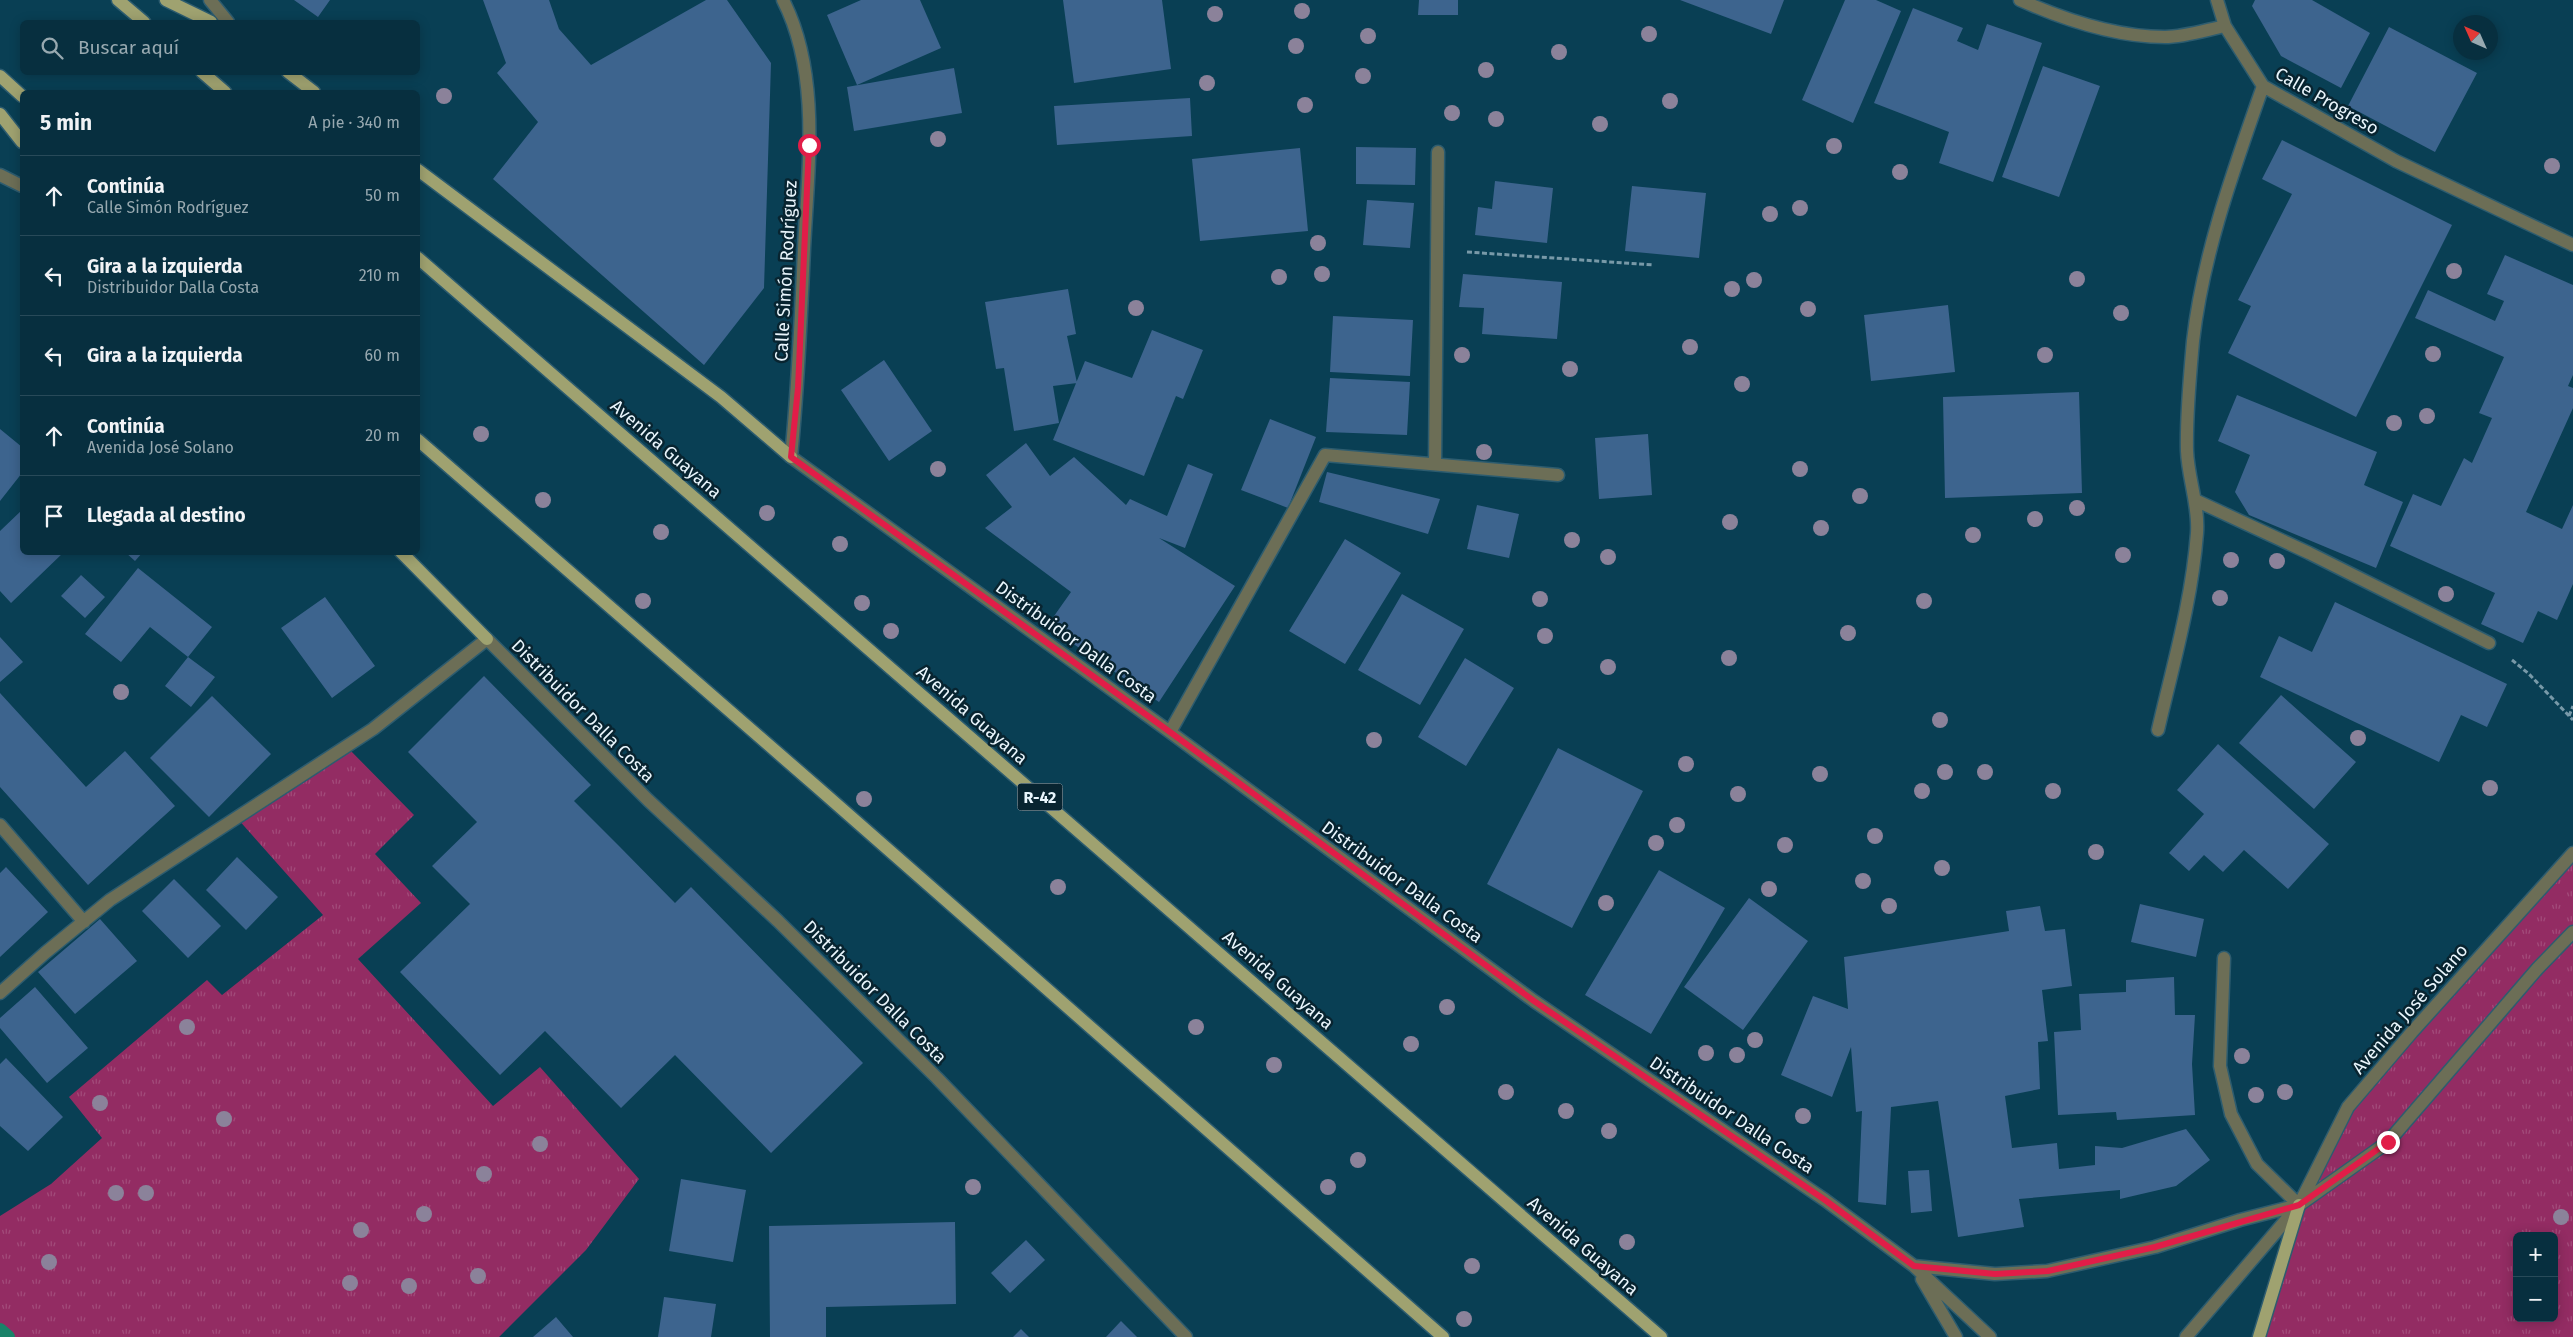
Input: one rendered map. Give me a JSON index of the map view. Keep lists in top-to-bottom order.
{
  "streets": {
    "main road": ["Avenida Guayana", "R-42"],
    "street": [
      "Calle Progreso",
      "Calle Simón Rodríguez",
      "Distribuidor Dalla Costa",
      "Avenida José Solano"
    ]
  },
  "crossings": [
    ["Calle Simón Rodríguez", "Distribuidor Dalla Costa"]
  ],
  "north": "top left",
  "page": {
    "search": "Buscar aquí",
    "heading": ["5 min", "A pie · 340 m"],
    "list": [
      ["Continúa", "Calle Simón Rodríguez", "50 m"],
      ["Gira a la izquierda", "Distribuidor Dalla Costa", "210 m"],
      ["Gira a la izquierda", "60 m"],
      ["Continúa", "Avenida José Solano", "20 m"],
      "Llegada al destino"
    ],
    "map_buttons": ["+", "−"]
  }
}
